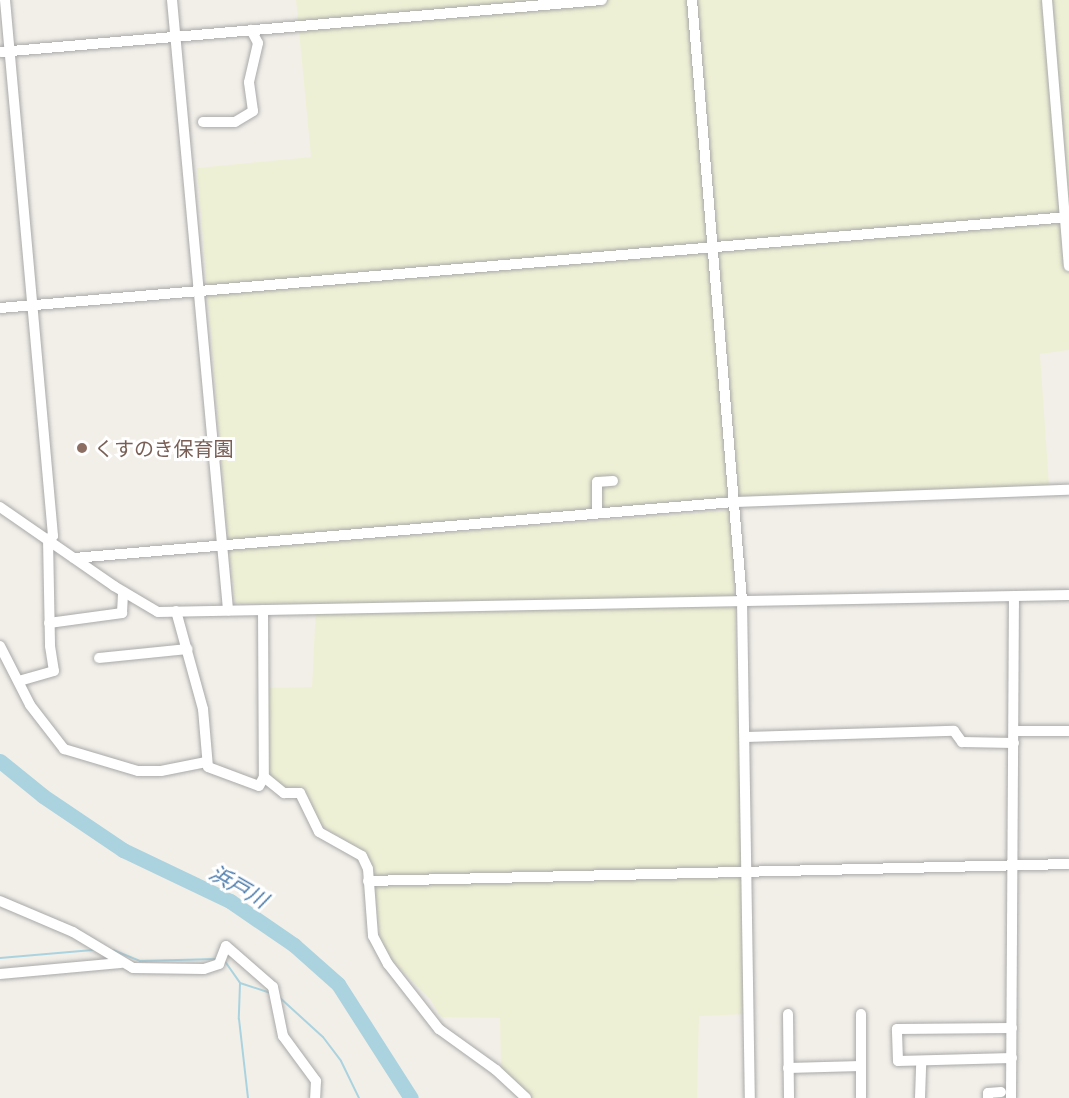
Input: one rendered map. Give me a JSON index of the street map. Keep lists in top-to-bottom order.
{
  "water": ["浜戸川"],
  "places": ["くすのき保育園"]
}
